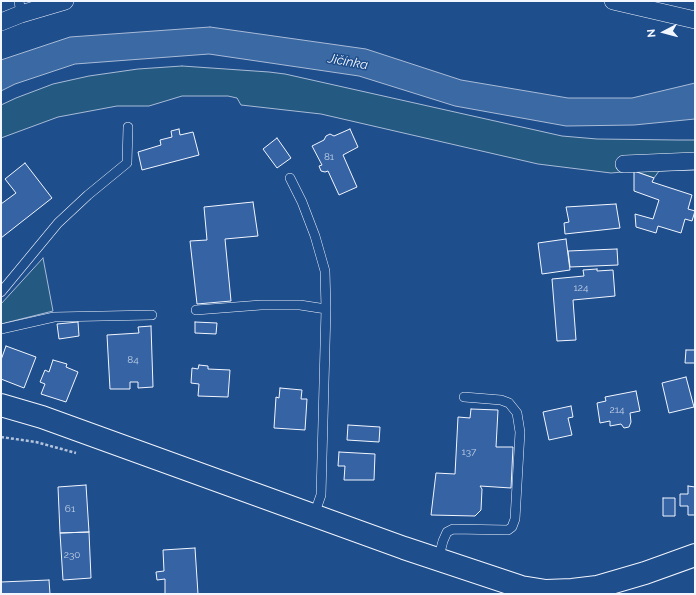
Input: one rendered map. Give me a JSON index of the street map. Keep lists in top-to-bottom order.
{
  "water": ["Jičínka"],
  "house_numbers": [
    "81",
    "124",
    "84",
    "214",
    "137",
    "61",
    "230"
  ],
  "north": "left"
}
